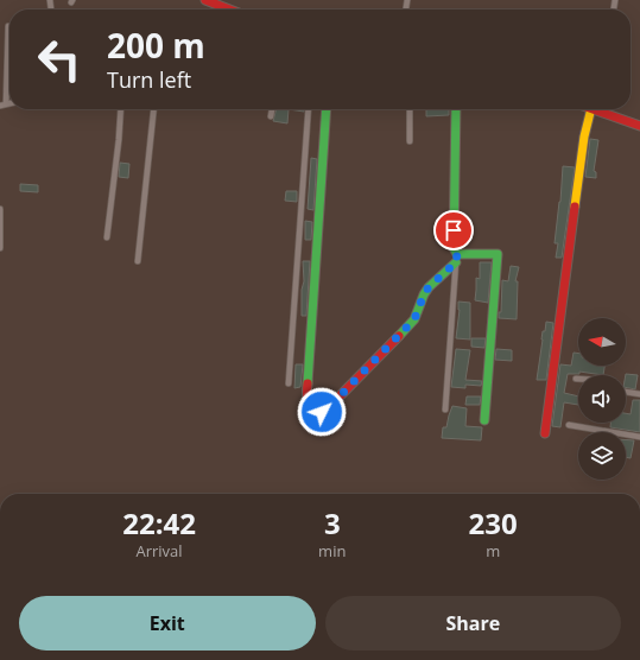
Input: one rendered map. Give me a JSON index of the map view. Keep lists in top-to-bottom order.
{
  "north": "left",
  "page": {
    "turn": ["200 m", "Turn left"],
    "eta": [
      "22:42",
      "Arrival",
      "3",
      "min",
      "230",
      "m"
    ],
    "buttons": ["Exit", "Share"]
  }
}
